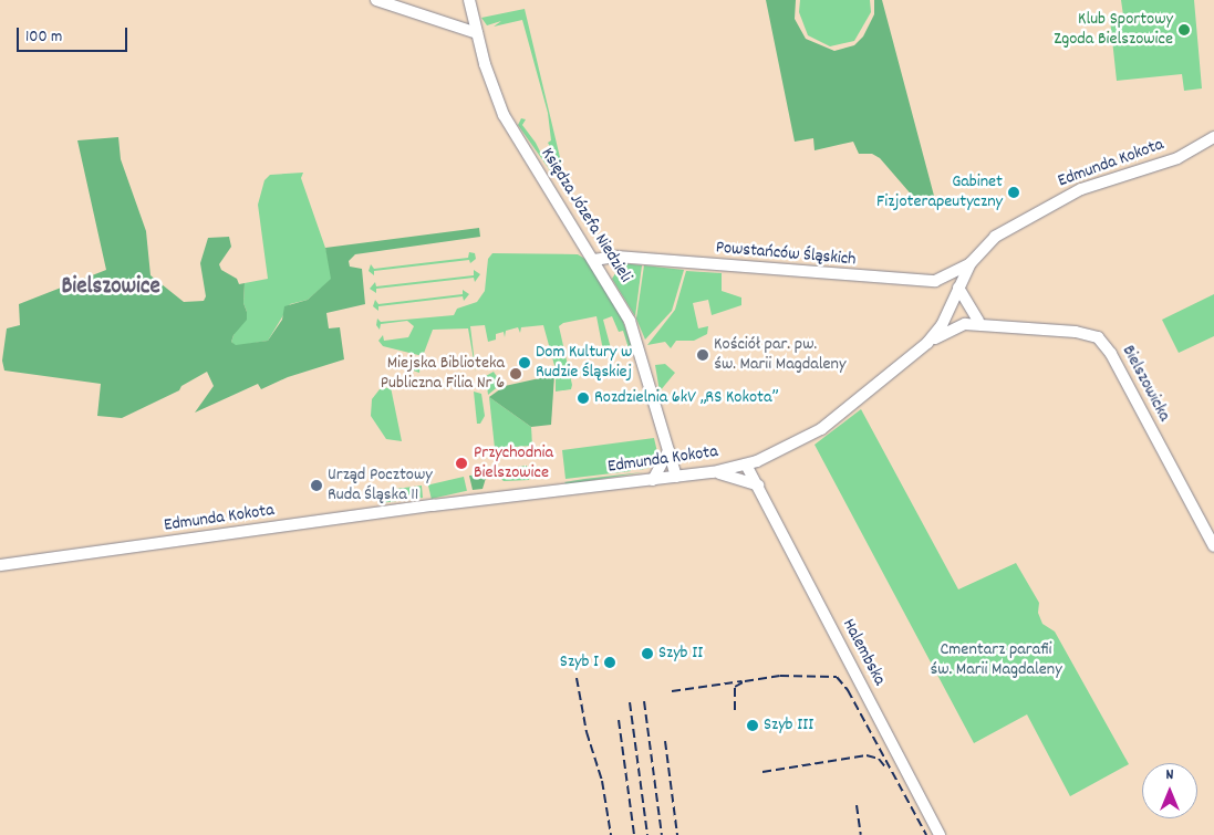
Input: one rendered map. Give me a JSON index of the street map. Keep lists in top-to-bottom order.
{
  "streets": {
    "street": [
      "Edmunda Kokota",
      "Księdza Józefa Niedzieli",
      "Powstańców Śląskich",
      "Bielszowicka",
      "Halembska"
    ]
  },
  "crossings": [
    ["Edmunda Kokota", "Księdza Józefa Niedzieli"],
    ["Edmunda Kokota", "Powstańców Śląskich"],
    ["Edmunda Kokota", "Bielszowicka"],
    ["Edmunda Kokota", "Halembska"],
    ["Księdza Józefa Niedzieli", "Powstańców Śląskich"]
  ],
  "districts": ["Bielszowice"],
  "parks": ["Cmentarz parafii św. Marii Magdaleny"],
  "places": [
    "Klub Sportowy Zgoda Bielszowice",
    "Gabinet Fizjoterapeutyczny",
    "Kościół par. pw. św. Marii Magdaleny",
    "Dom Kultury w Rudzie Śląskiej",
    "Miejska Biblioteka Publiczna Filia Nr 6",
    "Rozdzielnia 6kV „RS Kokota”",
    "Przychodnia Bielszowice",
    "Urząd Pocztowy Ruda Śląska 11",
    "Szyb II",
    "Szyb I",
    "Szyb III"
  ],
  "scale_bar": "100 m",
  "north": "top"
}
